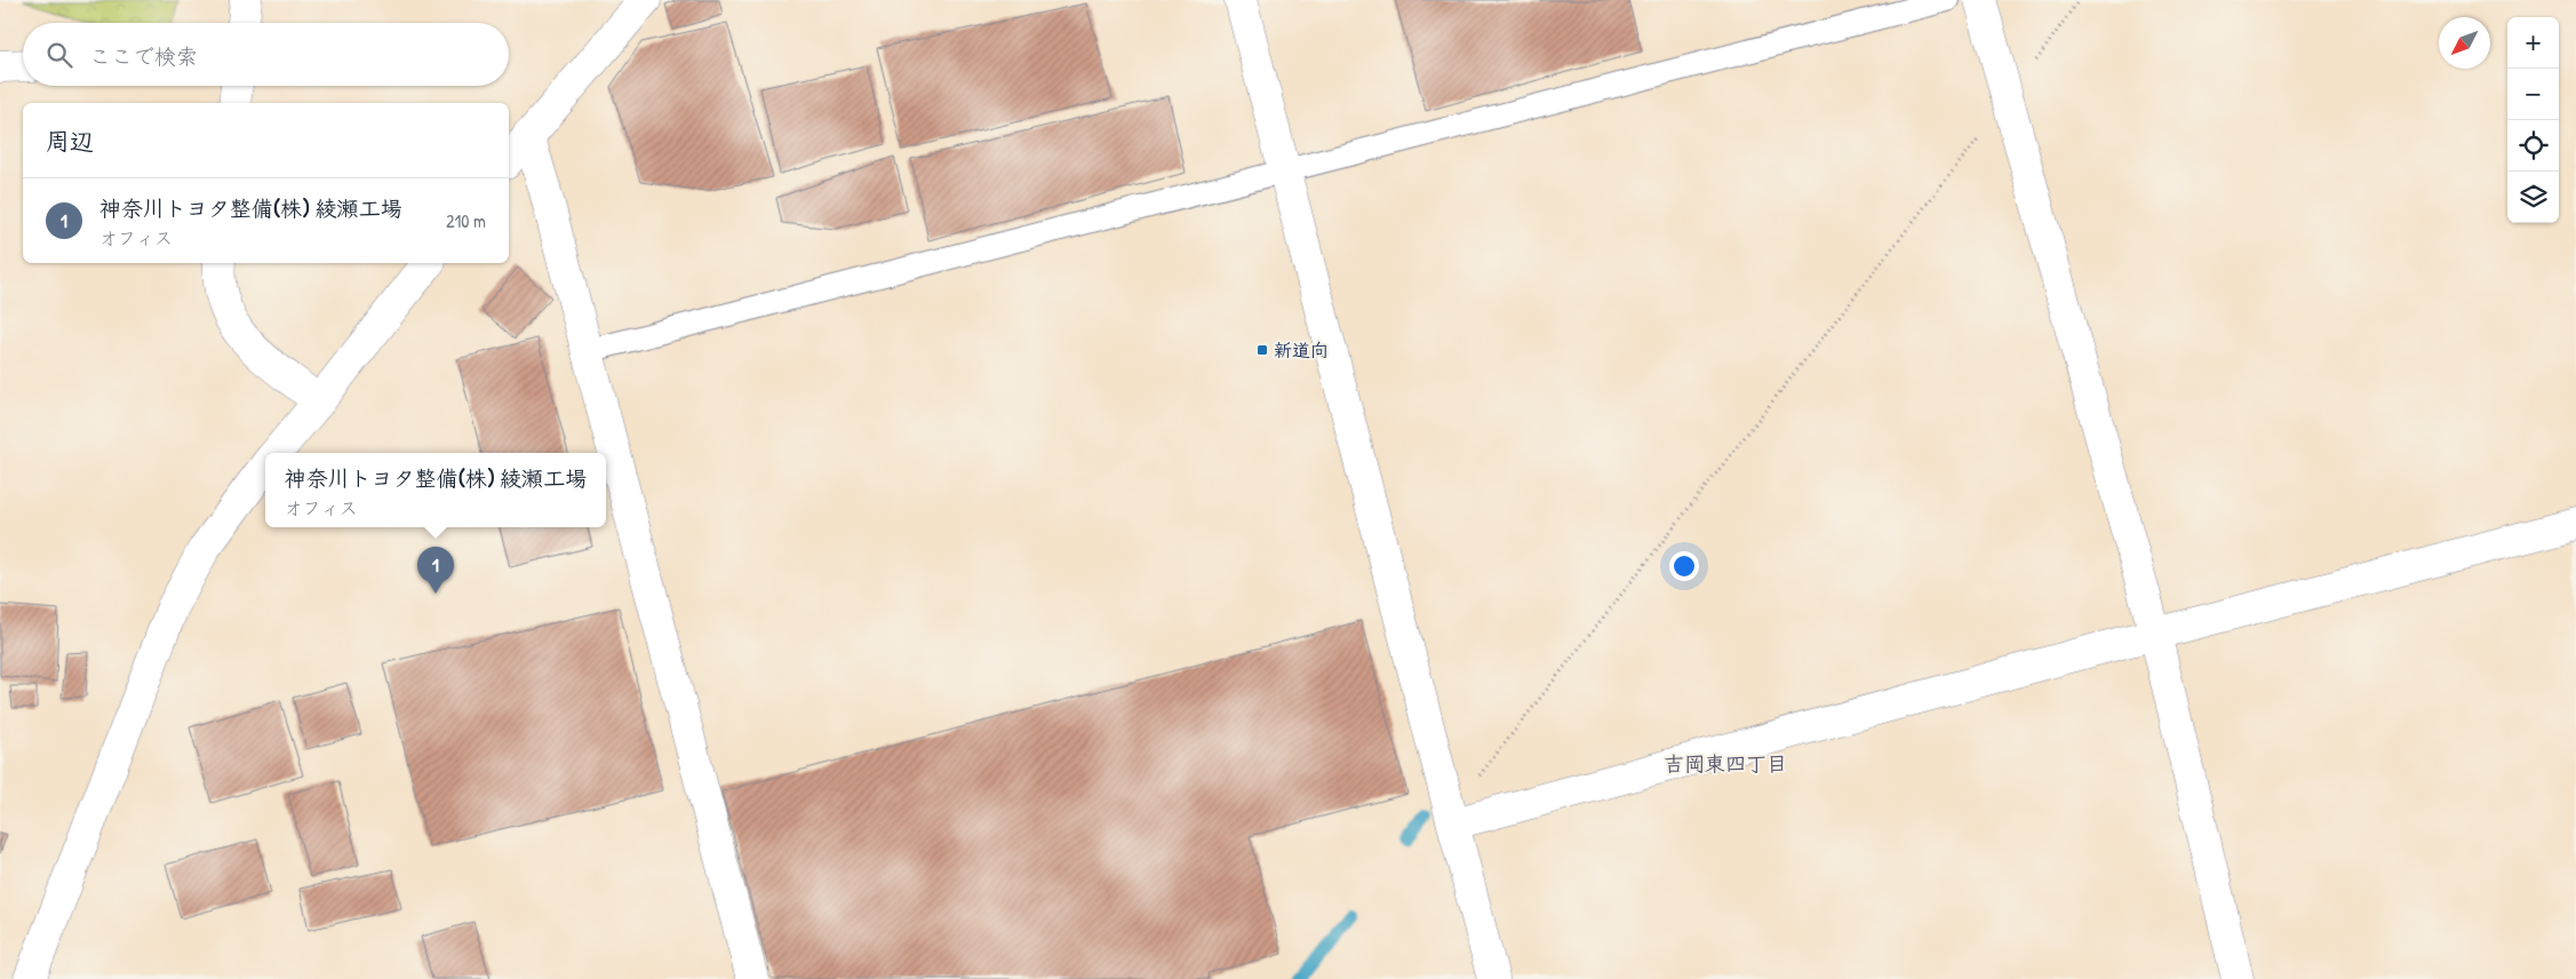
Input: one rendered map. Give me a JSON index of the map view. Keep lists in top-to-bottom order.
{
  "districts": ["吉岡東四丁目"],
  "places": {
    "transit": ["新道向"]
  },
  "north": "bottom left",
  "page": {
    "map_buttons": ["+", "−"],
    "search": "ここで検索",
    "heading": "周辺",
    "list": [
      {
        "mark": "1",
        "name": "神奈川トヨタ整備(株) 綾瀬工場",
        "note": "オフィス",
        "value": "210 m"
      }
    ],
    "popup": ["神奈川トヨタ整備(株) 綾瀬工場", "オフィス"],
    "pins": "1"
  }
}
